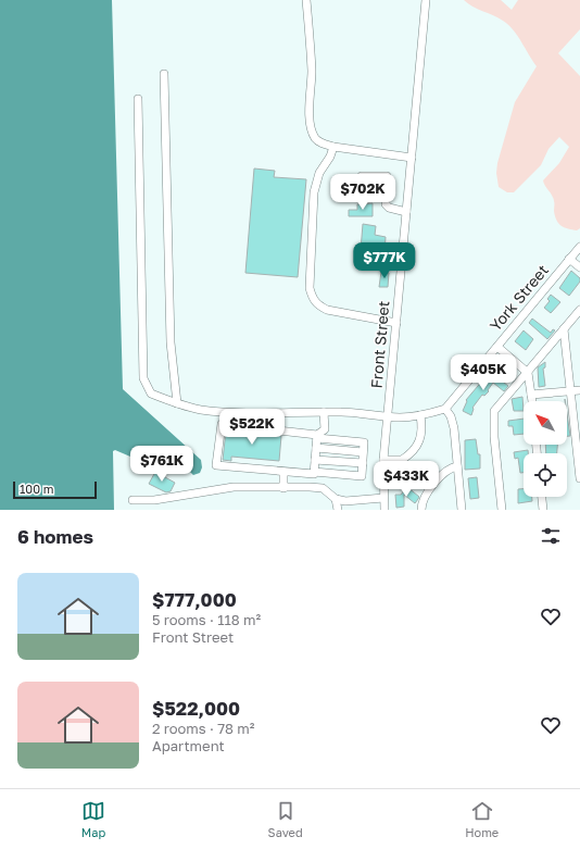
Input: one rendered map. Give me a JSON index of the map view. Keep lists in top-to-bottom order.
{
  "streets": {
    "street": ["York Street", "Front Street"]
  },
  "scale_bar": "100 m",
  "north": "top left",
  "page": {
    "price": [
      "$702K",
      "$777K",
      "$405K",
      "$522K",
      "$761K",
      "$433K"
    ],
    "scale": "100 m",
    "heading": "6 homes",
    "list": [
      {
        "name": "$777,000",
        "note": "5 rooms · 118 m² · Front Street"
      },
      {
        "name": "$522,000",
        "note": "2 rooms · 78 m² · Apartment"
      }
    ],
    "tabs": ["Map", "Saved", "Home"]
  }
}
